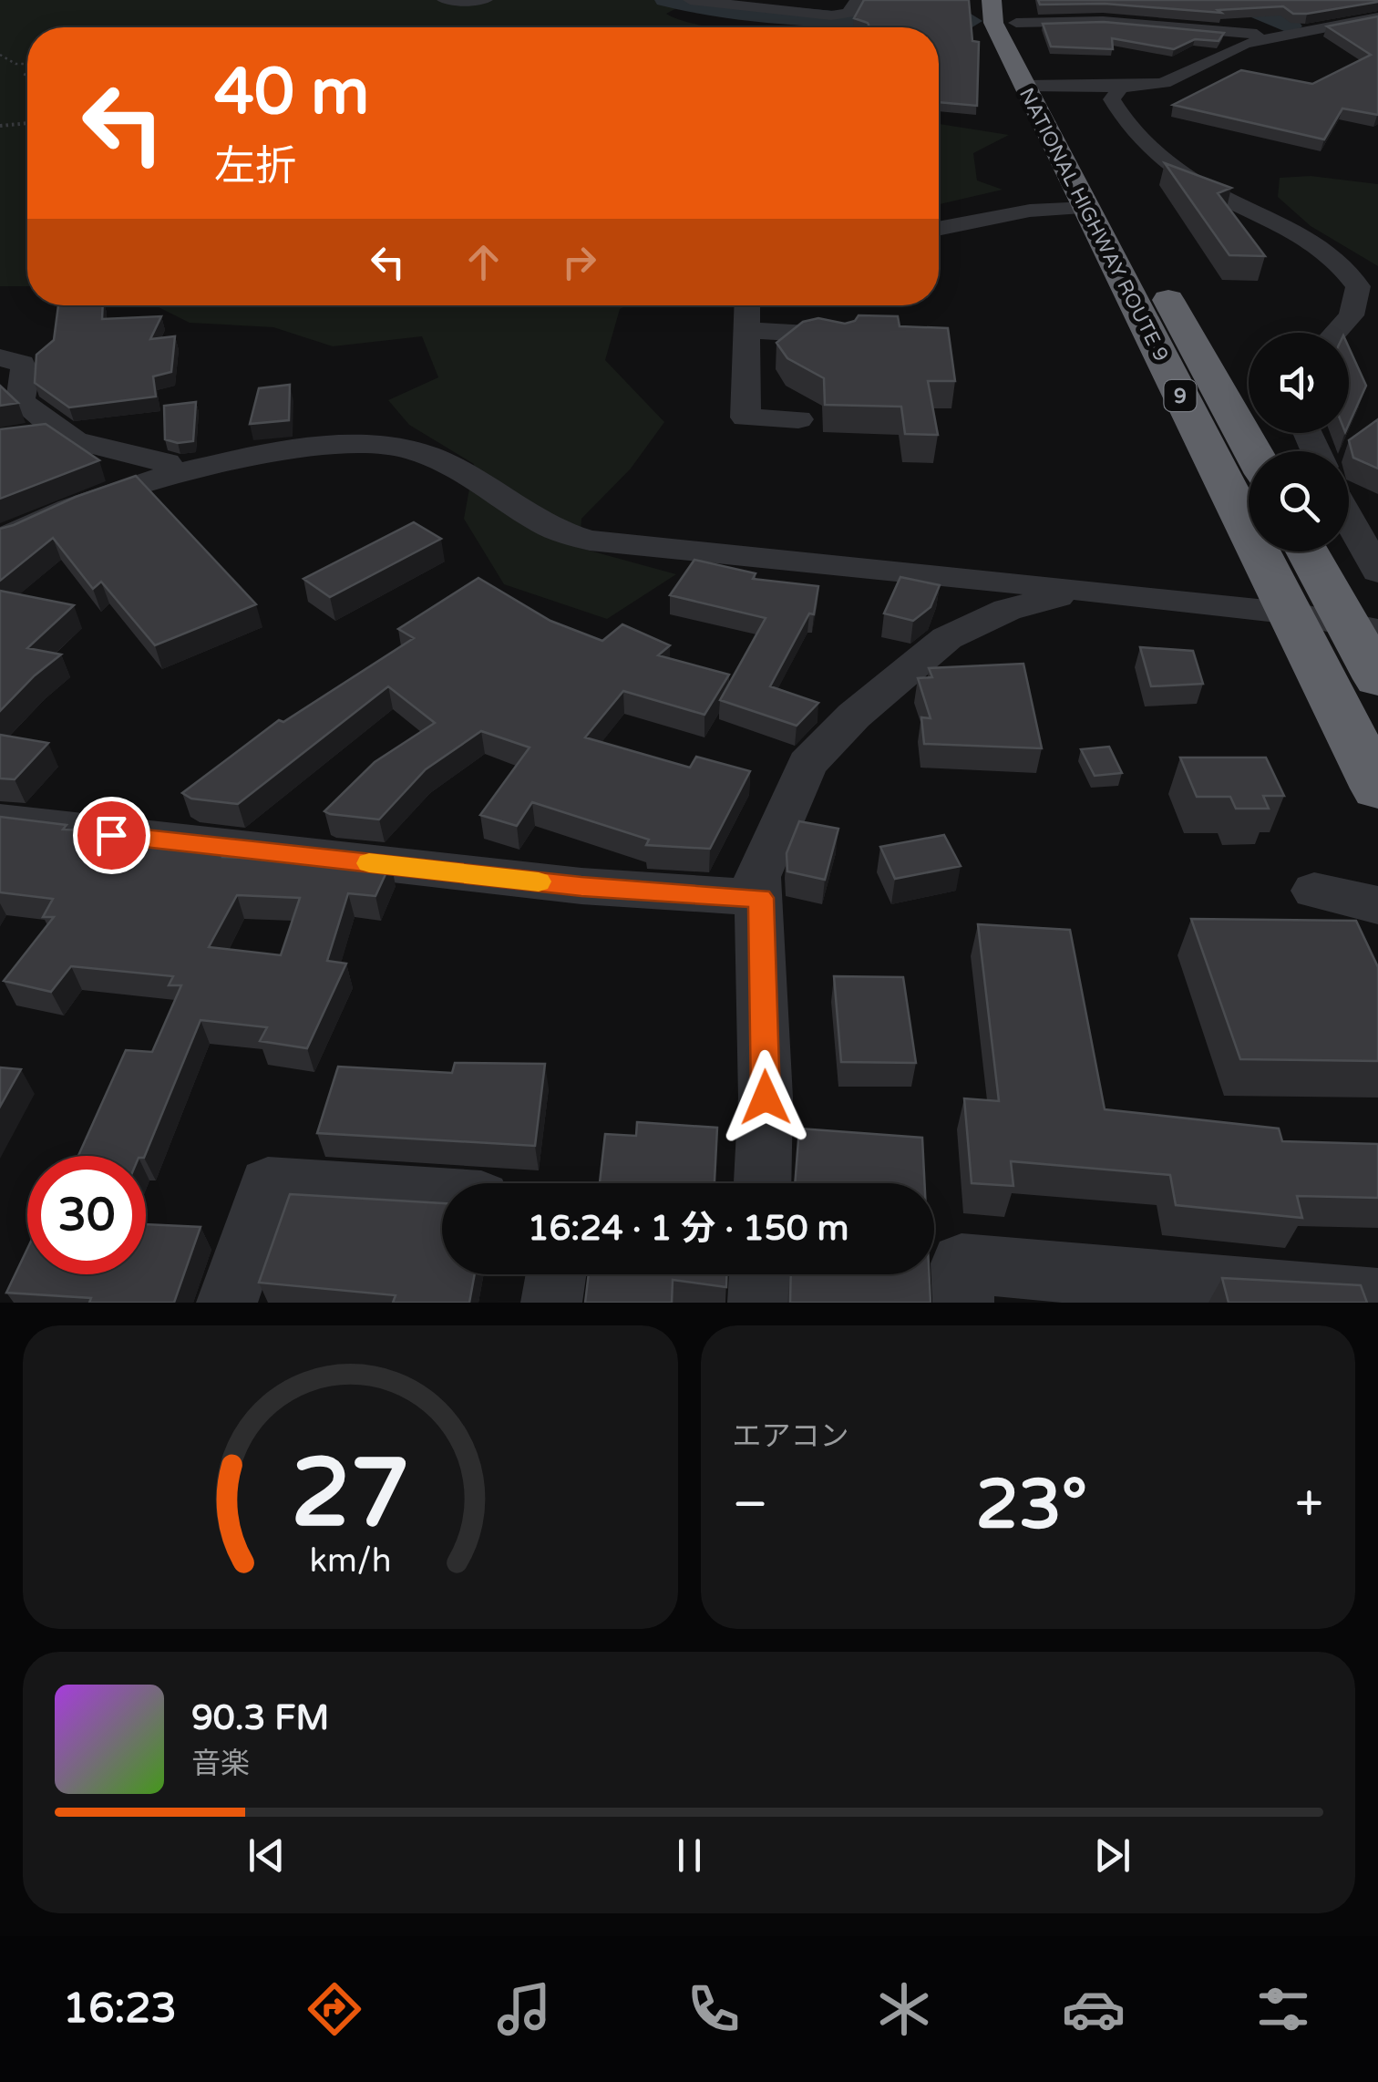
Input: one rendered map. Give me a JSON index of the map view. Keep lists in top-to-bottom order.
{
  "streets": {
    "highway": ["NATIONAL HIGHWAY ROUTE 9", "9"]
  },
  "page": {
    "turn": ["40 m", "左折"],
    "limit": "30",
    "trip": "16:24 · 1 分 · 150 m",
    "tile": "エアコン",
    "heat": ["−", "23°", "+"],
    "song": ["90.3 FM", "音楽"],
    "tabs": "16:23",
    "gauge": ["27", "km/h"]
  }
}
